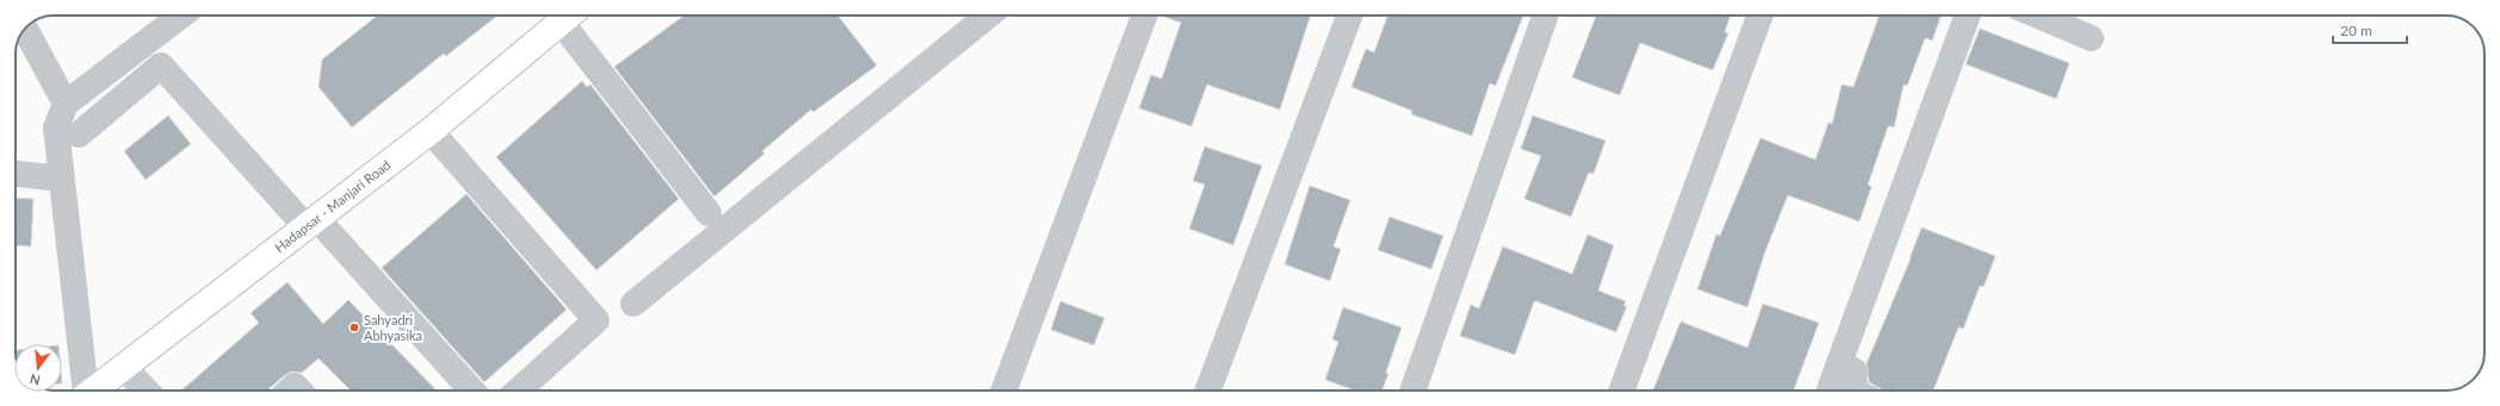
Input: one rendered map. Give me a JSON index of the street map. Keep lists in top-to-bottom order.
{
  "streets": {
    "main road": ["Hadapsar - Manjari Road"]
  },
  "places": ["Sahyadri Abhyasika"],
  "scale_bar": "20 m",
  "north": "bottom"
}
